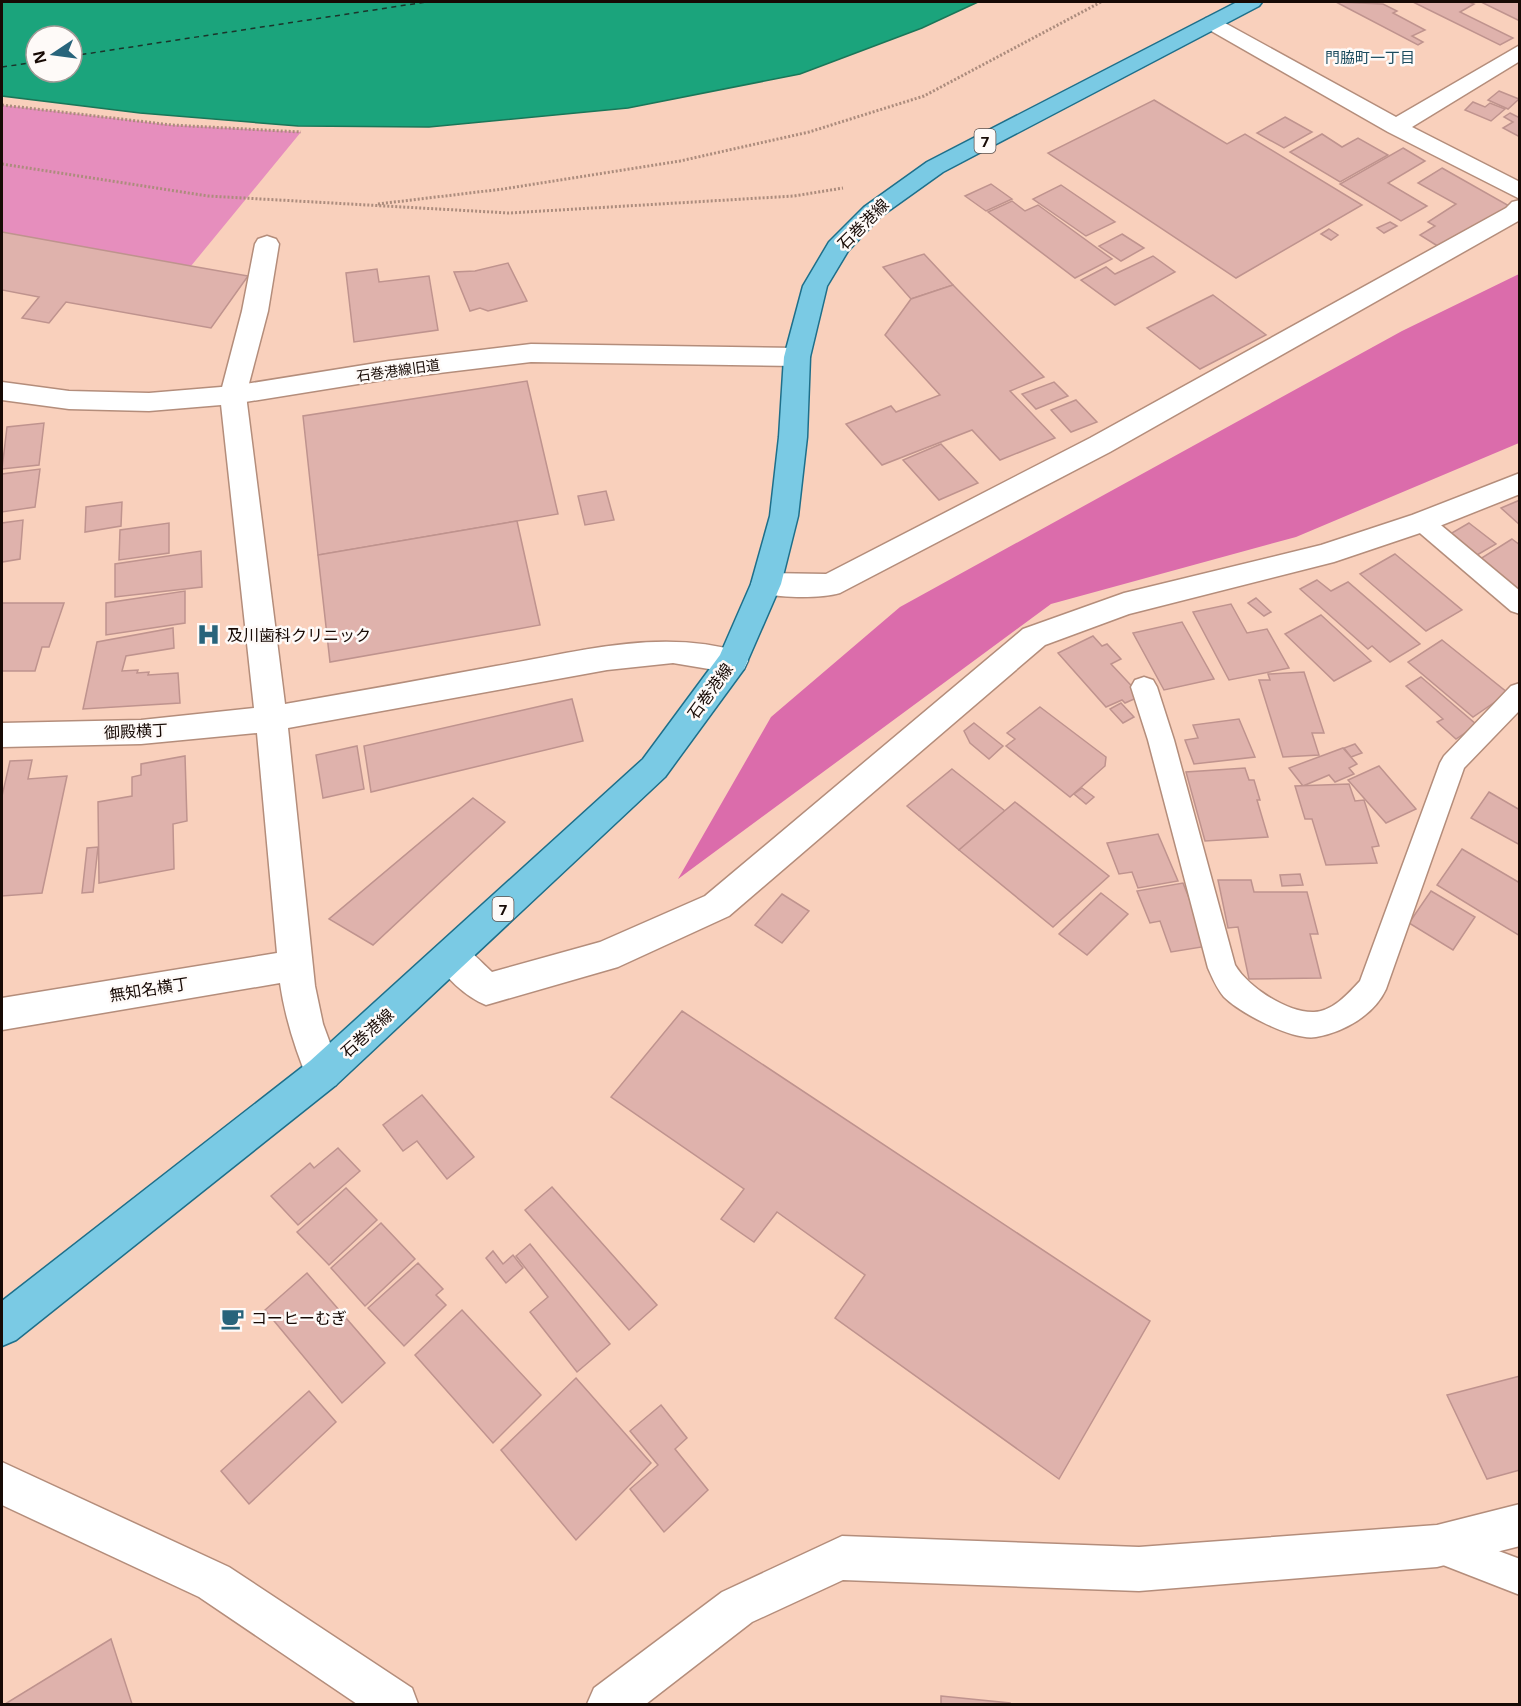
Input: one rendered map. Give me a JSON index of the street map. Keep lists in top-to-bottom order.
{
  "streets": {
    "main road": ["7", "石巻港線"],
    "street": ["石巻港線旧道", "御殿横丁", "無知名横丁"]
  },
  "crossings": [
    ["石巻港線", "石巻港線旧道"],
    ["石巻港線", "御殿横丁"]
  ],
  "districts": ["門脇町一丁目"],
  "places": {
    "hospital": ["及川歯科クリニック"],
    "cafe": ["コーヒーむぎ"]
  },
  "north": "left"
}
